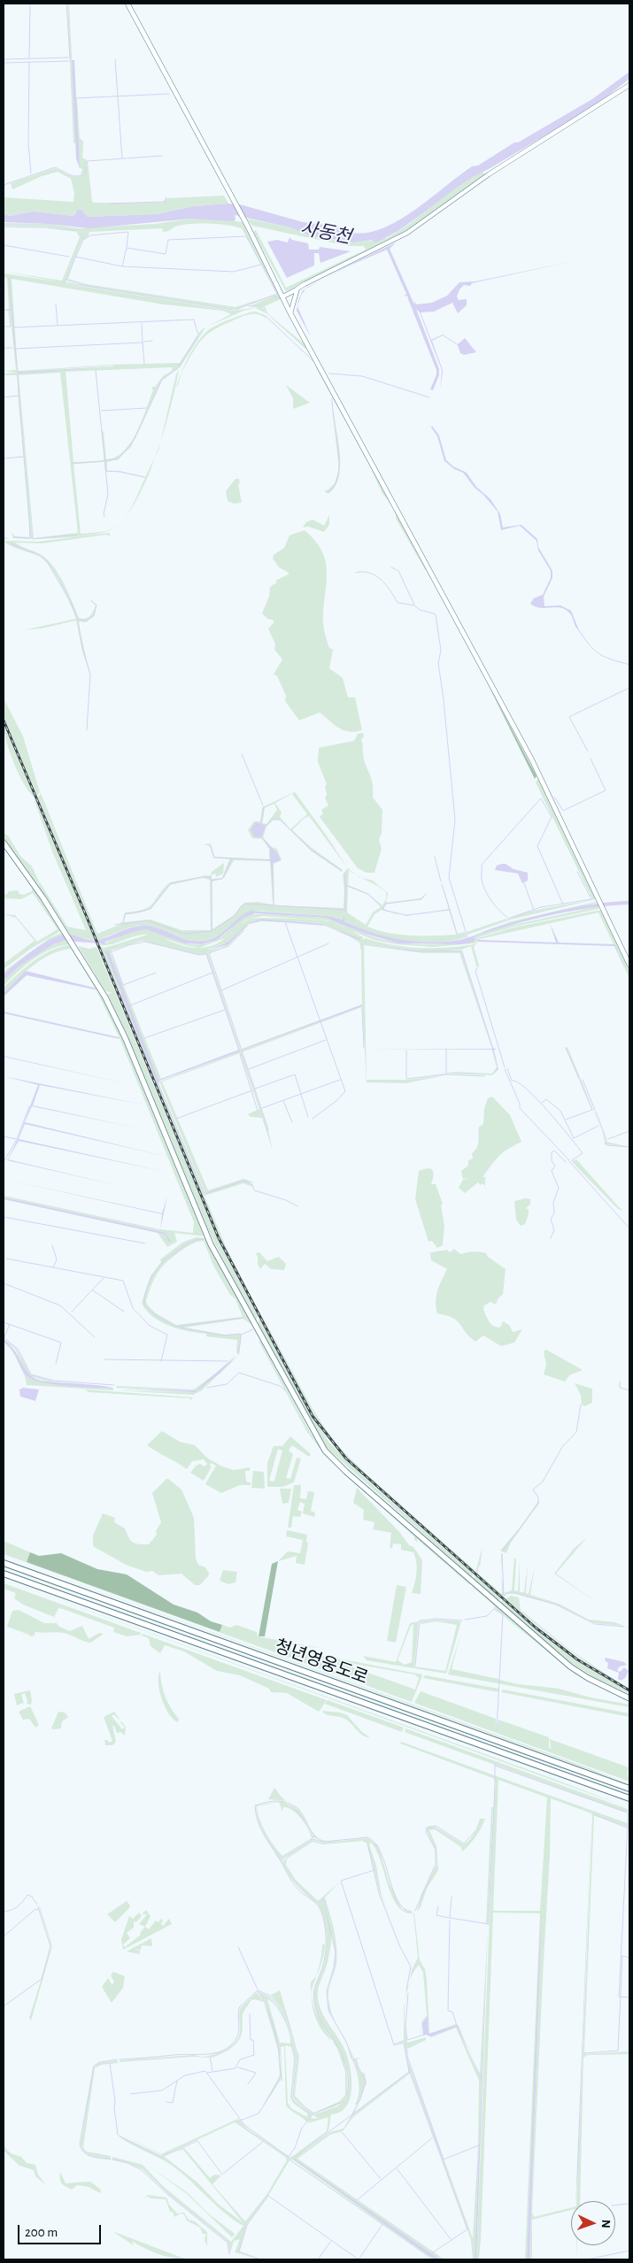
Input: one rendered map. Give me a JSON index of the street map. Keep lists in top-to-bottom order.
{
  "streets": {
    "highway": ["청년영웅도로"]
  },
  "water": ["사동천"],
  "scale_bar": "200 m",
  "north": "right"
}
